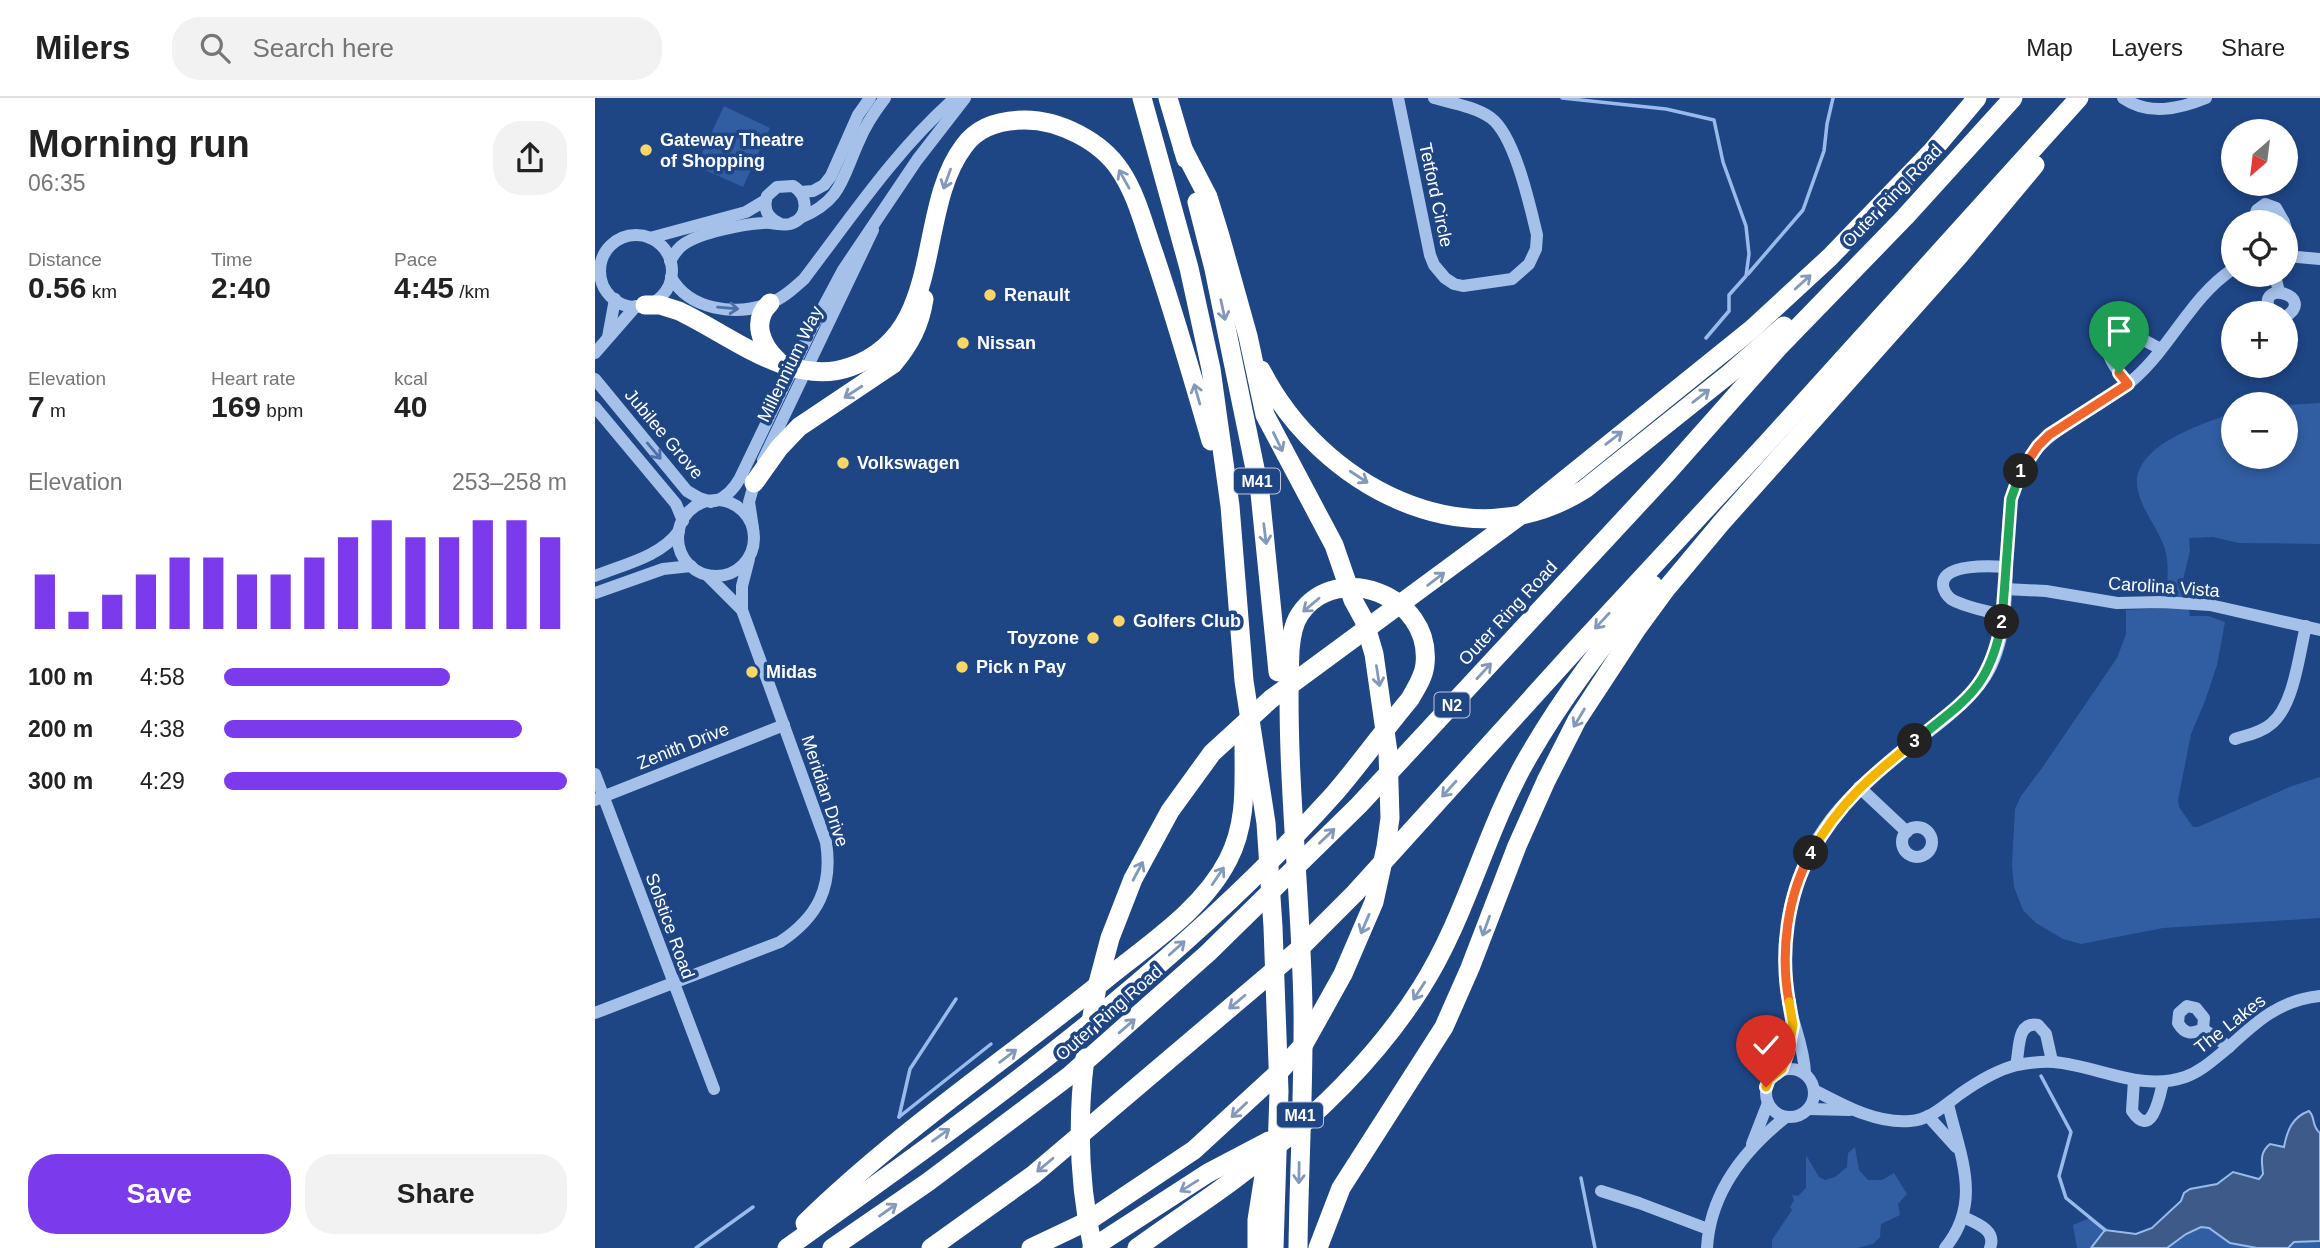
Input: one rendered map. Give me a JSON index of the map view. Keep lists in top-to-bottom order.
{
  "streets": {
    "highway": ["Outer Ring Road", "M41", "N2"],
    "street": [
      "Tetford Circle",
      "Millennium Way",
      "Jubilee Grove",
      "Carolina Vista",
      "Zenith Drive",
      "Meridian Drive",
      "Solstice Road",
      "The Lakes"
    ]
  },
  "crossings": [
    ["Millennium Way", "Jubilee Grove"],
    ["Millennium Way", "Meridian Drive"],
    ["Jubilee Grove", "Meridian Drive"],
    ["Zenith Drive", "Meridian Drive"],
    ["Zenith Drive", "Solstice Road"],
    ["Meridian Drive", "Solstice Road"]
  ],
  "places": [
    "Gateway Theatre of Shopping",
    "Renault",
    "Nissan",
    "Volkswagen",
    "Golfers Club",
    "Toyzone",
    "Pick n Pay",
    "Midas"
  ],
  "north": "bottom left",
  "page": {
    "header": "Milers",
    "search": "Search here",
    "nav": ["Map", "Layers", "Share"],
    "heading": ["Morning run", "06:35"],
    "map_buttons": ["+", "−"],
    "stats": [
      ["Distance", "0.56 km"],
      ["Time", "2:40"],
      ["Pace", "4:45 /km"],
      ["Elevation", "7 m"],
      ["Heart rate", "169 bpm"],
      ["kcal", "40"]
    ],
    "pins": [
      "1",
      "2",
      "3",
      "4"
    ],
    "chart": ["Elevation", "253–258 m"],
    "list": [
      {
        "name": "100 m",
        "note": "4:58"
      },
      {
        "name": "200 m",
        "note": "4:38"
      },
      {
        "name": "300 m",
        "note": "4:29"
      }
    ],
    "buttons": ["Save", "Share"]
  }
}
